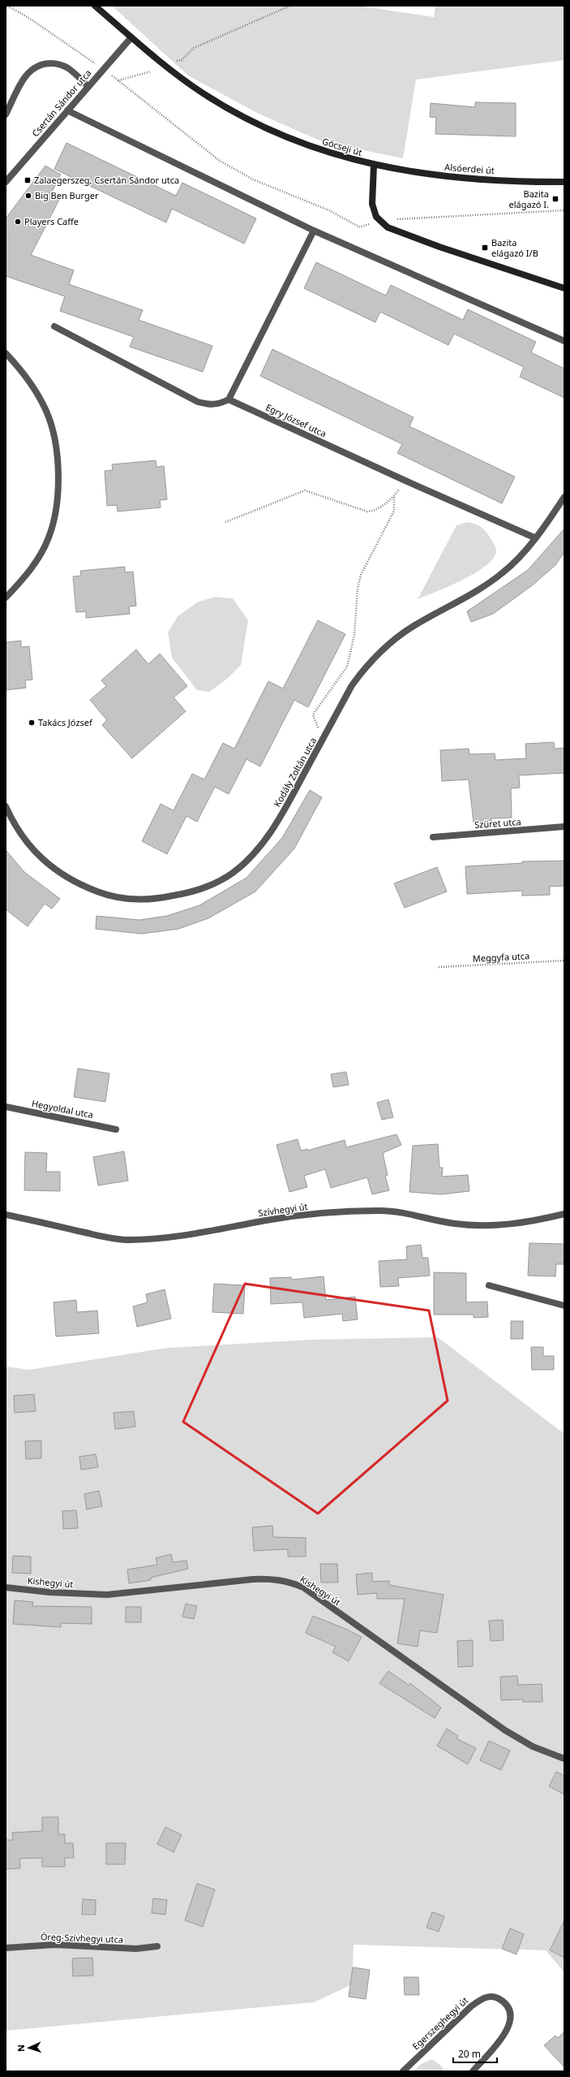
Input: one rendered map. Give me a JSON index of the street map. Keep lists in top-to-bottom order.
{
  "streets": {
    "main road": ["Göcseji út", "Alsóerdei út"],
    "street": [
      "Csertán Sándor utca",
      "Egry József utca",
      "Kodály Zoltán utca",
      "Szüret utca",
      "Hegyoldal utca",
      "Szívhegyi út",
      "Kishegyi út",
      "Öreg-Szívhegyi utca",
      "Egerszeghegyi út"
    ],
    "path": ["Meggyfa utca"]
  },
  "crossings": [
    ["Csertán Sándor utca", "Göcseji út"],
    ["Göcseji út", "Alsóerdei út"],
    ["Egry József utca", "Kodály Zoltán utca"]
  ],
  "places": {
    "transit": ["Zalaegerszeg, Csertán Sándor utca", "Bazita elágazó I.", "Bazita elágazó I/B"],
    "other": ["Big Ben Burger", "Players Caffe", "Takács József"]
  },
  "scale_bar": "20 m",
  "north": "left"
}
